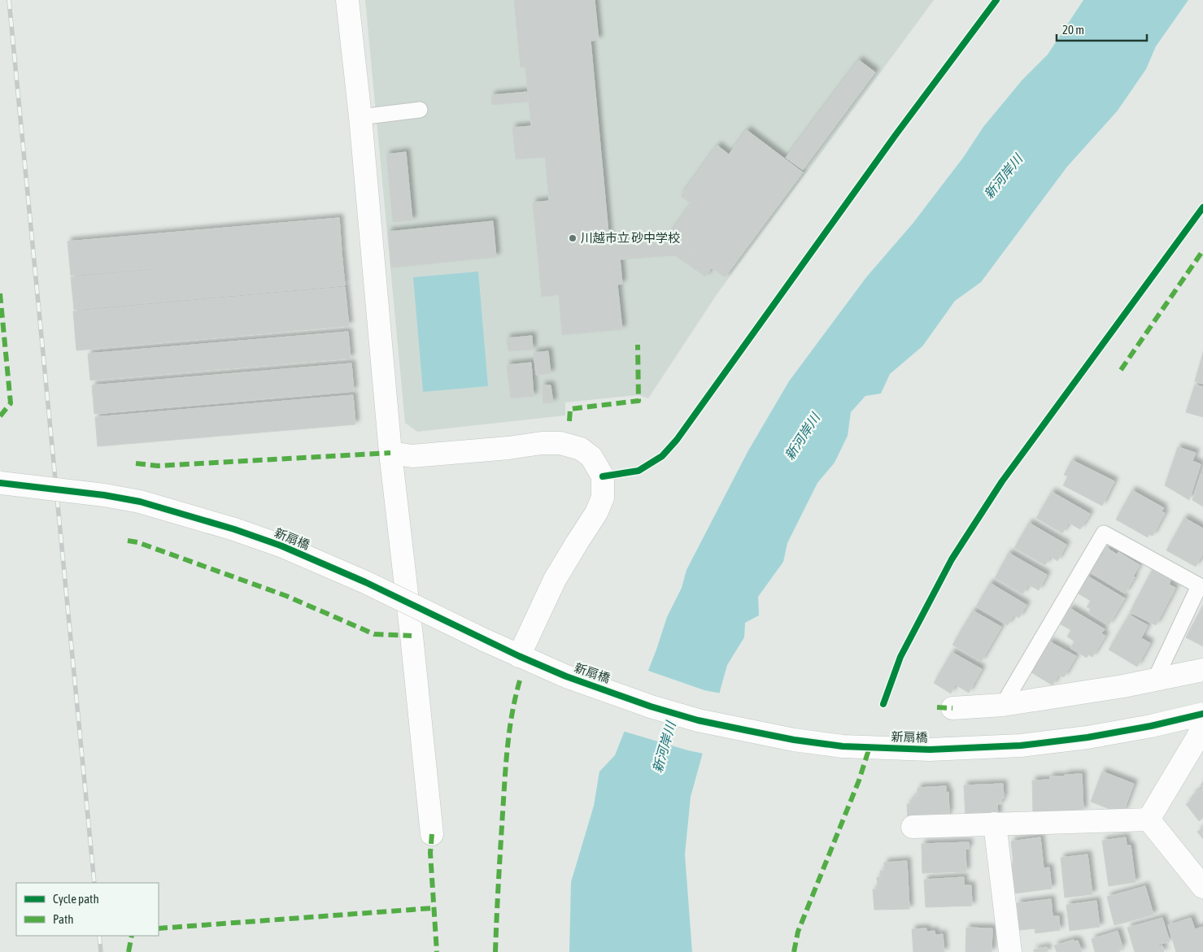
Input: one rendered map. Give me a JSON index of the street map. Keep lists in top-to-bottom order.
{
  "streets": {
    "street": ["新扇橋"]
  },
  "water": ["新河岸川"],
  "places": ["川越市立 砂中学校"],
  "legend": ["Cycle path", "Path"],
  "scale_bar": "20 m"
}
